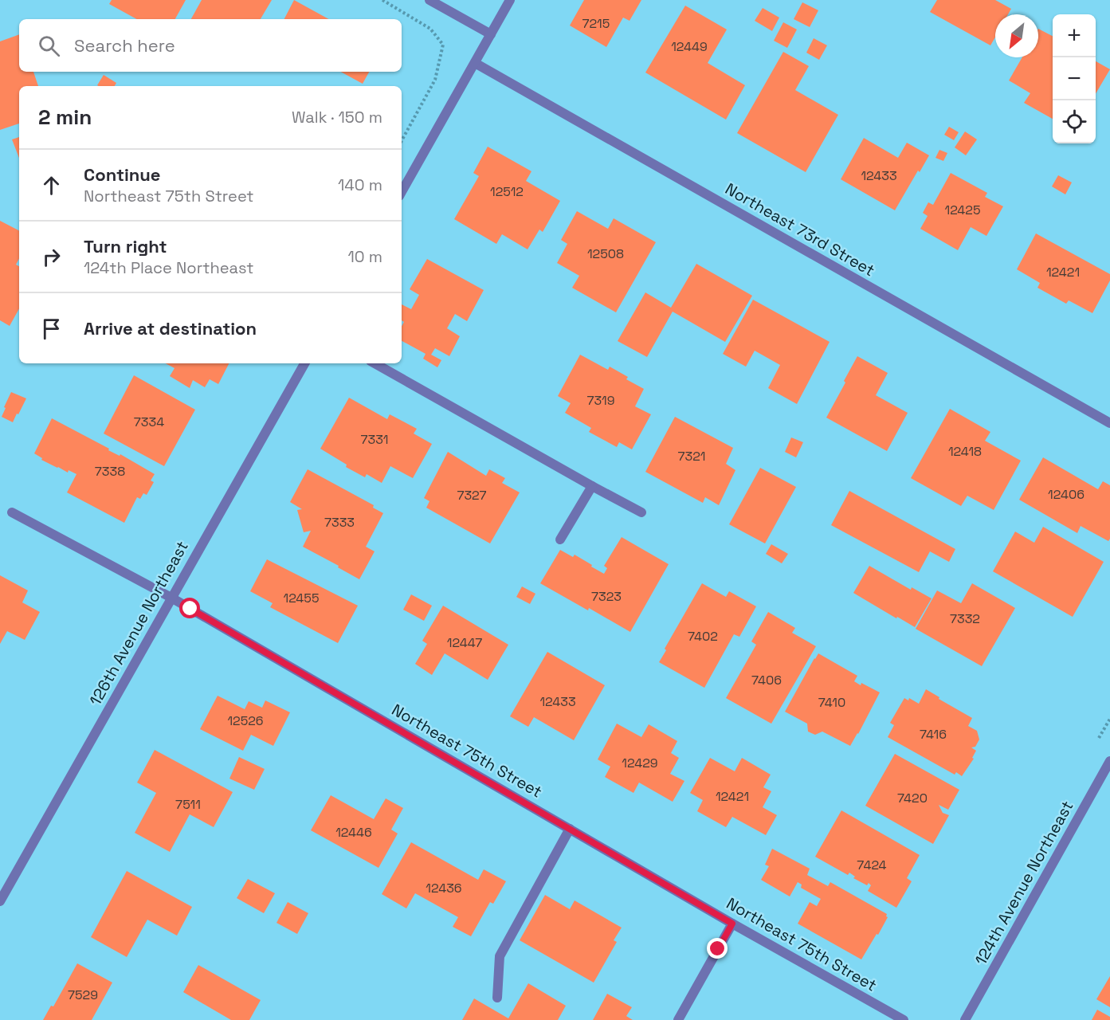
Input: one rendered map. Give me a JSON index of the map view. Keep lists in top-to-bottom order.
{
  "streets": {
    "street": [
      "Northeast 73rd Street",
      "126th Avenue Northeast",
      "Northeast 75th Street",
      "124th Avenue Northeast"
    ]
  },
  "crossings": [
    ["126th Avenue Northeast", "Northeast 75th Street"]
  ],
  "house_numbers": [
    "7215",
    "12449",
    "12433",
    "12512",
    "12425",
    "12508",
    "12421",
    "7319",
    "7334",
    "7331",
    "12418",
    "7321",
    "7338",
    "12406",
    "7327",
    "7333",
    "7323",
    "12455",
    "7332",
    "7402",
    "12447",
    "7406",
    "12433",
    "7410",
    "12526",
    "7416",
    "12429",
    "12421",
    "7420",
    "7511",
    "12446",
    "7424",
    "12436",
    "7529"
  ],
  "north": "bottom left",
  "page": {
    "map_buttons": ["+", "−"],
    "search": "Search here",
    "heading": ["2 min", "Walk · 150 m"],
    "list": [
      ["Continue", "Northeast 75th Street", "140 m"],
      ["Turn right", "124th Place Northeast", "10 m"],
      "Arrive at destination"
    ]
  }
}
